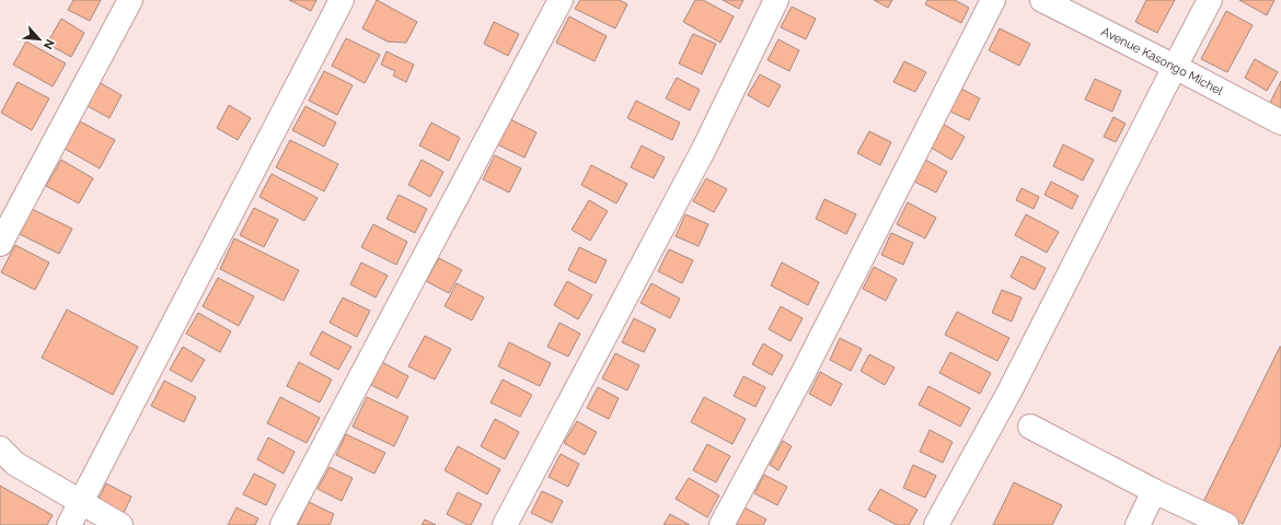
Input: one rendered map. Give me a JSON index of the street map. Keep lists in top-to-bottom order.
{
  "streets": {
    "street": ["Avenue Kasongo Michel"]
  },
  "north": "bottom right"
}
